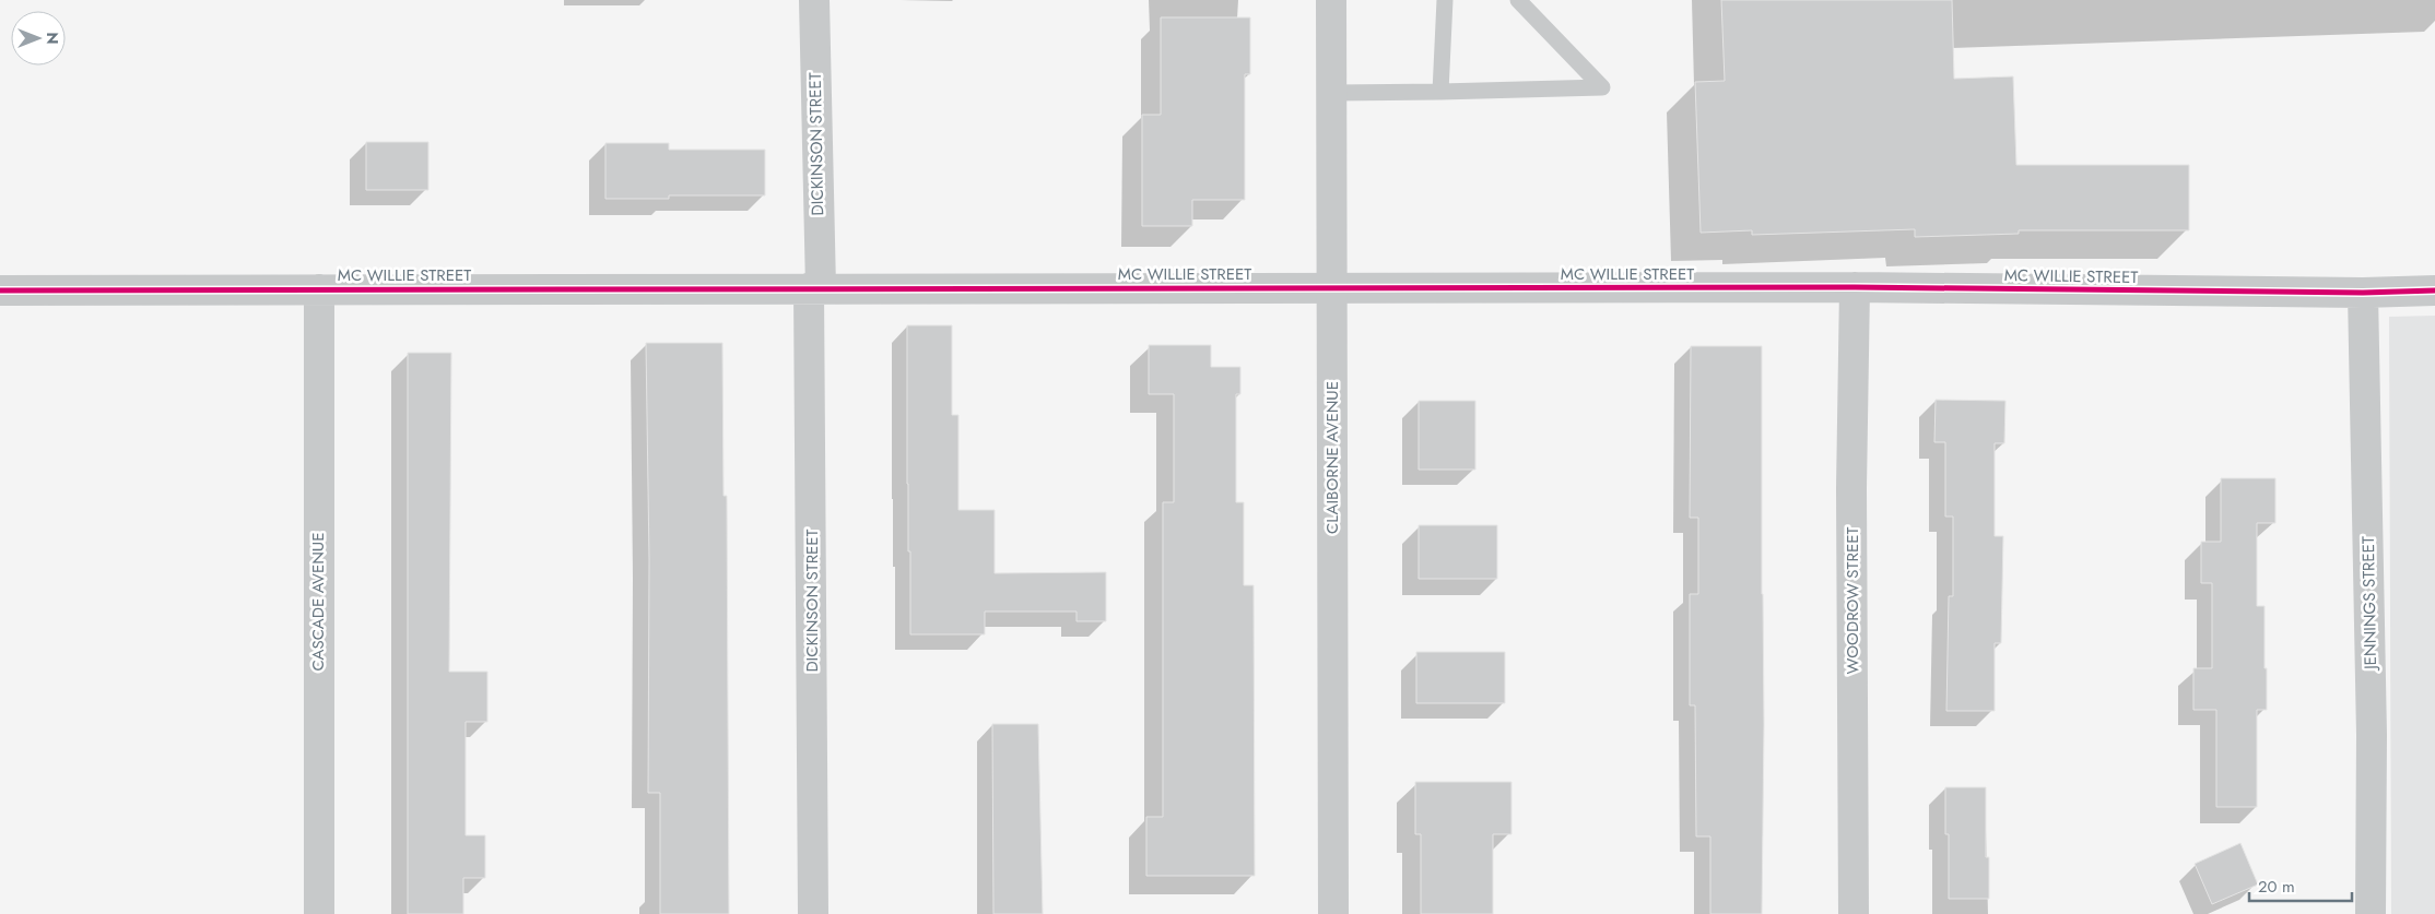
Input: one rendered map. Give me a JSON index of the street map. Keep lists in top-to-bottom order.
{
  "streets": {
    "street": [
      "DICKINSON STREET",
      "MC WILLIE STREET",
      "CLAIBORNE AVENUE",
      "WOODROW STREET",
      "CASCADE AVENUE",
      "JENNINGS STREET"
    ]
  },
  "crossings": [
    ["DICKINSON STREET", "MC WILLIE STREET"],
    ["MC WILLIE STREET", "CLAIBORNE AVENUE"],
    ["MC WILLIE STREET", "WOODROW STREET"],
    ["MC WILLIE STREET", "CASCADE AVENUE"],
    ["MC WILLIE STREET", "JENNINGS STREET"]
  ],
  "scale_bar": "20 m",
  "north": "right"
}
